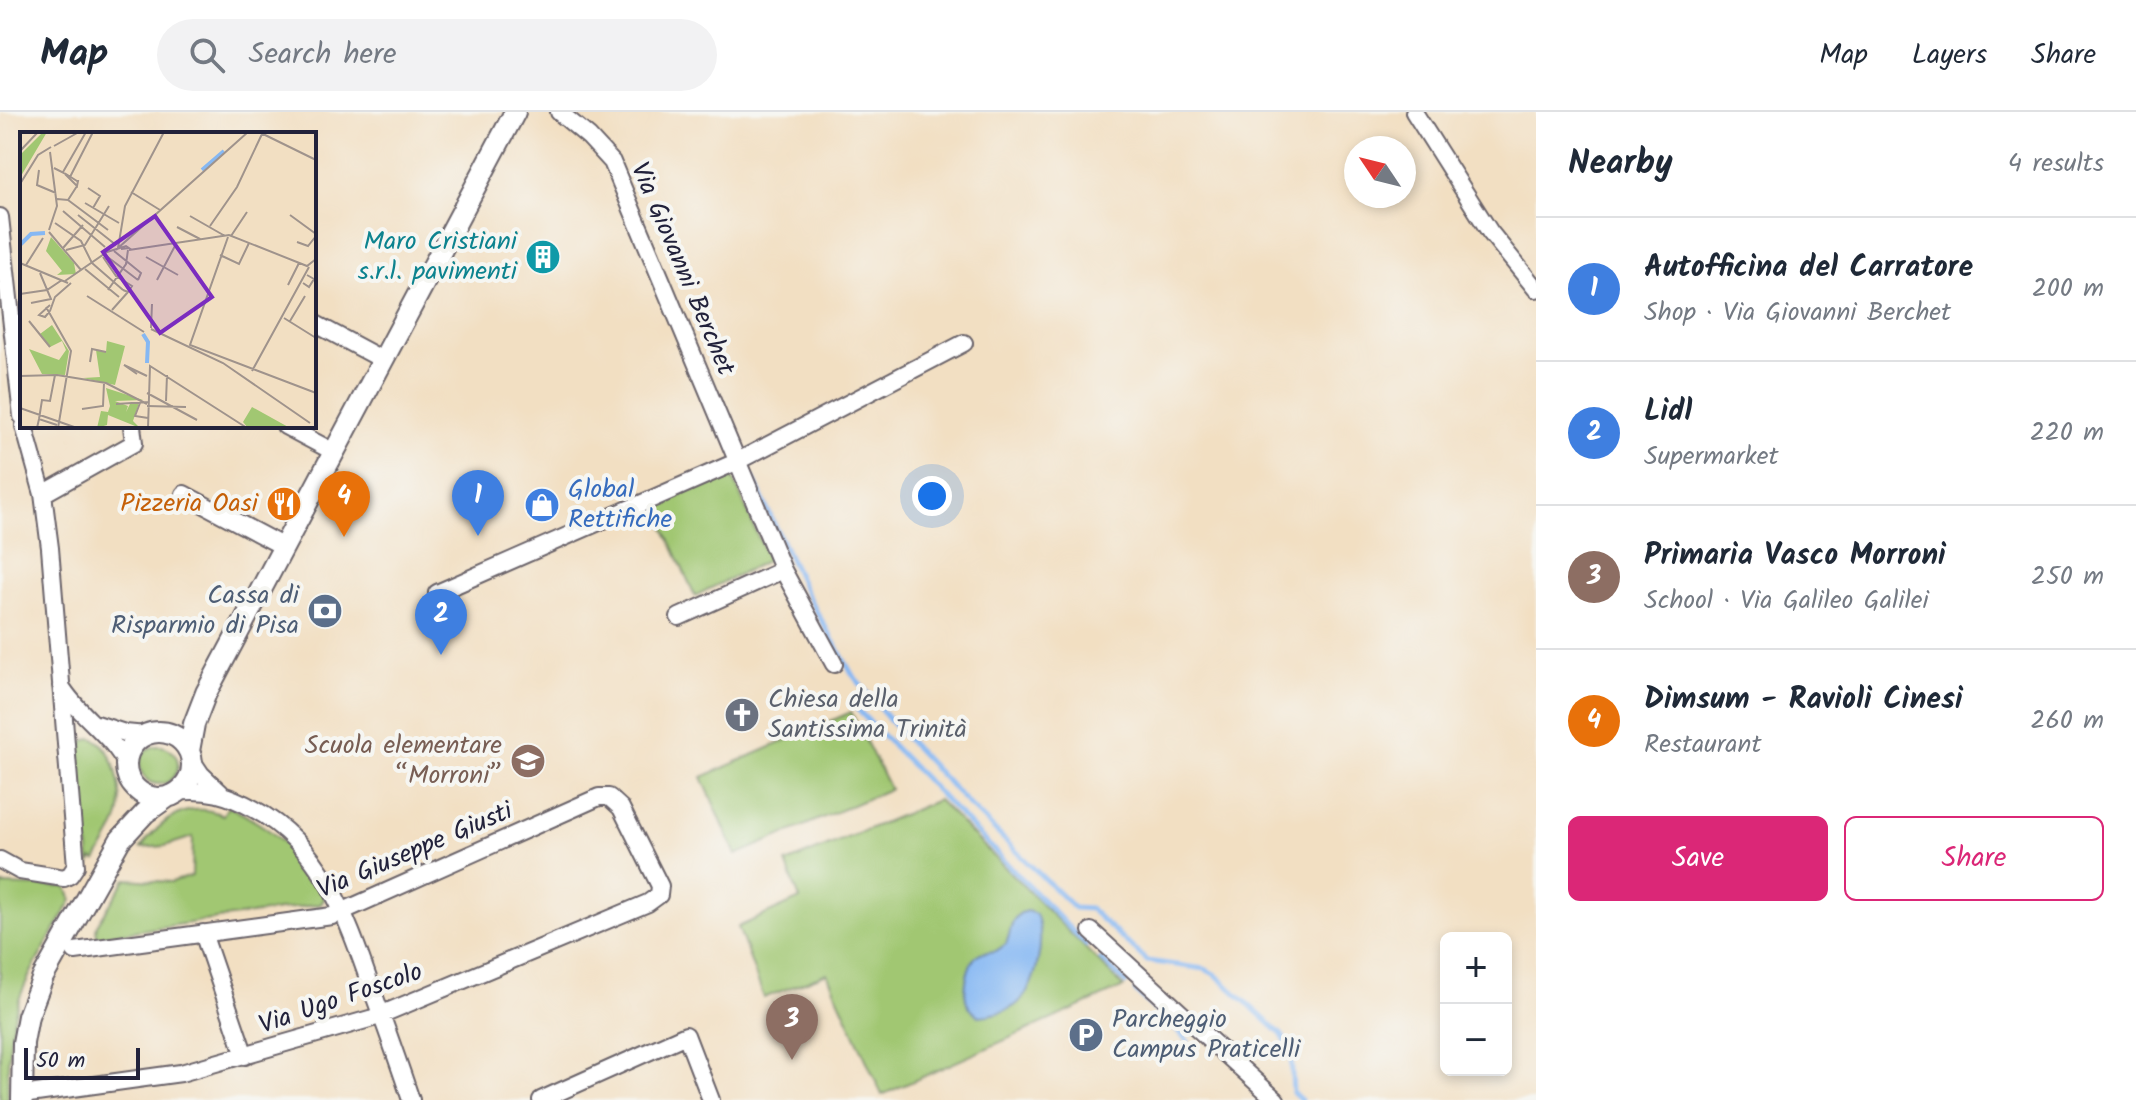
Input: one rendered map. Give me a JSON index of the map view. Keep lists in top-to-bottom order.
{
  "streets": {
    "street": ["Via Giovanni Berchet", "Via Giuseppe Giusti", "Via Ugo Foscolo"]
  },
  "crossings": [
    ["Via Giuseppe Giusti", "Via Ugo Foscolo"]
  ],
  "places": {
    "building": ["Maro Cristiani s.r.l. pavimenti"],
    "restaurant": ["Pizzeria Oasi"],
    "shop": ["Global Rettifiche"],
    "bank": ["Cassa di Risparmio di Pisa"],
    "church": ["Chiesa della Santissima Trinità"],
    "school or university": ["Scuola elementare “Morroni”"],
    "parking": ["Parcheggio Campus Praticelli"]
  },
  "scale_bar": "50 m",
  "north": "top left",
  "page": {
    "header": "Map",
    "search": "Search here",
    "nav": ["Map", "Layers", "Share"],
    "heading": ["Nearby", "4 results"],
    "list": [
      {
        "mark": "1",
        "name": "Autofficina del Carratore",
        "note": "Shop · Via Giovanni Berchet",
        "value": "200 m"
      },
      {
        "mark": "2",
        "name": "Lidl",
        "note": "Supermarket",
        "value": "220 m"
      },
      {
        "mark": "3",
        "name": "Primaria Vasco Morroni",
        "note": "School · Via Galileo Galilei",
        "value": "250 m"
      },
      {
        "mark": "4",
        "name": "Dimsum - Ravioli Cinesi",
        "note": "Restaurant",
        "value": "260 m"
      }
    ],
    "pins": [
      "1",
      "4",
      "2",
      "3"
    ],
    "buttons": ["Save", "Share"],
    "map_buttons": ["+", "−"],
    "scale": "50 m"
  }
}
